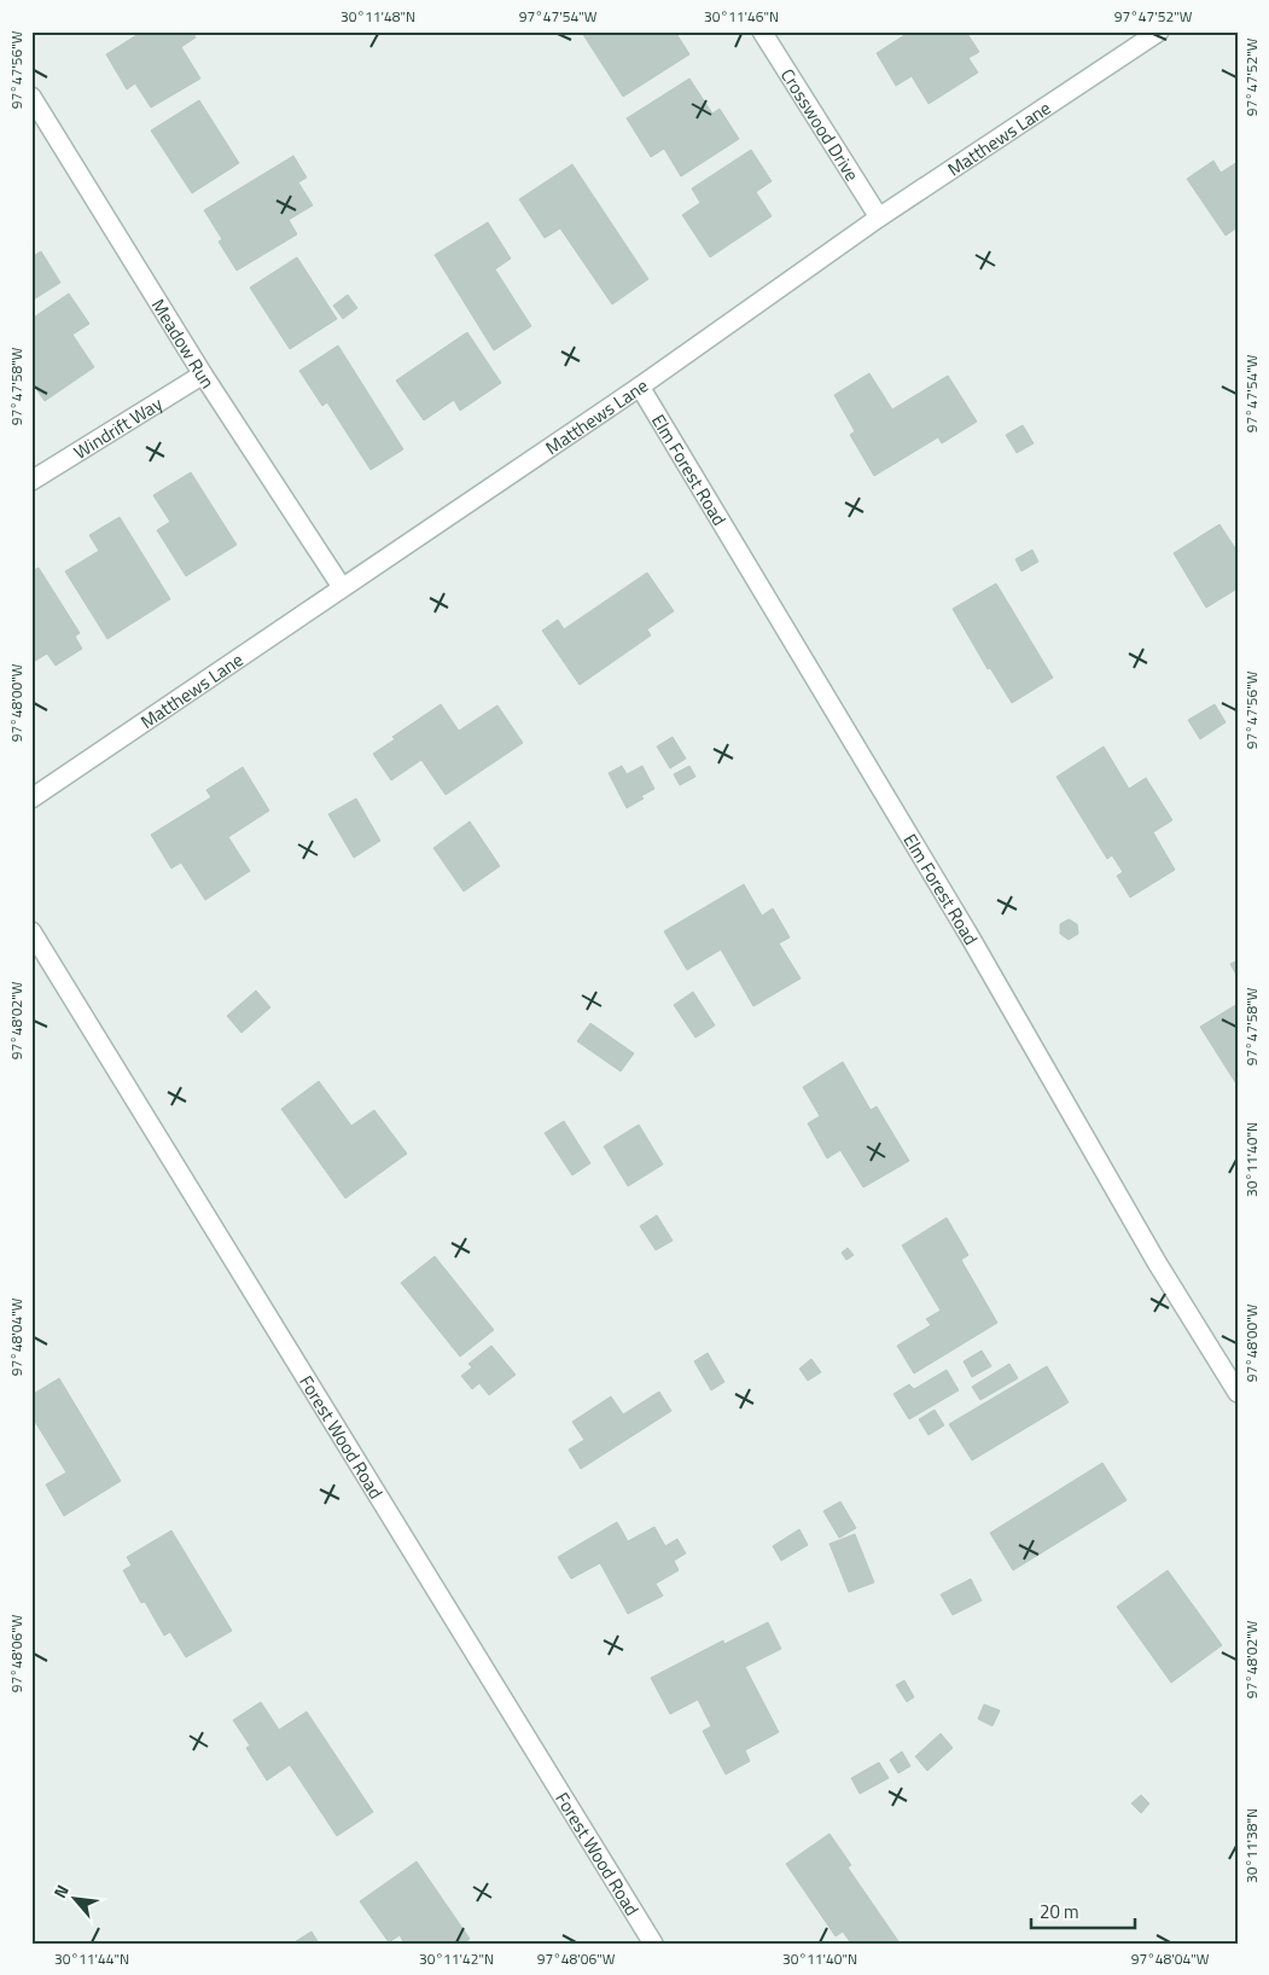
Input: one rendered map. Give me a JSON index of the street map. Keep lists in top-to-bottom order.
{
  "streets": {
    "street": [
      "Crosswood Drive",
      "Matthews Lane",
      "Meadow Run",
      "Windrift Way",
      "Elm Forest Road",
      "Forest Wood Road"
    ]
  },
  "crossings": [
    ["Crosswood Drive", "Matthews Lane"],
    ["Matthews Lane", "Meadow Run"],
    ["Matthews Lane", "Elm Forest Road"],
    ["Meadow Run", "Windrift Way"]
  ],
  "scale_bar": "20 m",
  "north": "top left",
  "coordinates": [
    "30°11'48\"N",
    "97°47'54\"W",
    "30°11'46\"N",
    "97°47'52\"W",
    "97°47'56\"W",
    "97°47'58\"W",
    "97°48'00\"W",
    "97°48'02\"W",
    "30°11'40\"N",
    "97°48'04\"W",
    "97°48'06\"W",
    "30°11'38\"N",
    "30°11'44\"N",
    "30°11'42\"N"
  ]
}
